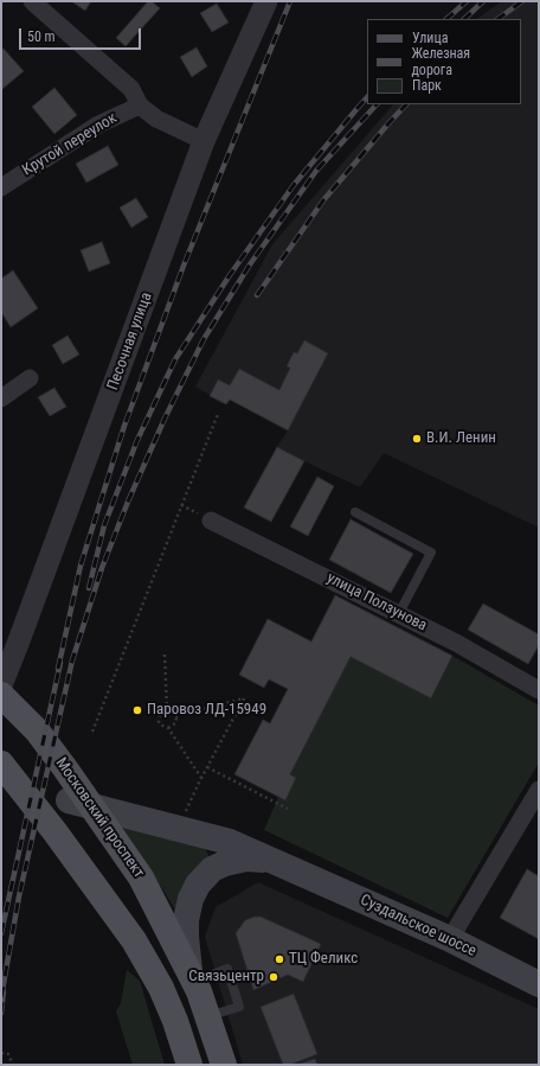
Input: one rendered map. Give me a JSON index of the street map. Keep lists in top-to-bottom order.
{
  "streets": {
    "main road": ["Московский проспект", "Суздальское шоссе"],
    "street": ["Крутой переулок", "Песочная улица", "улица Ползунова"]
  },
  "crossings": [
    ["Московский проспект", "Суздальское шоссе"]
  ],
  "places": [
    "В.И. Ленин",
    "Паровоз ЛД-15949",
    "ТЦ Феликс",
    "Связьцентр"
  ],
  "legend": ["Улица", "Железная дорога", "Парк"],
  "scale_bar": "50 m"
}
